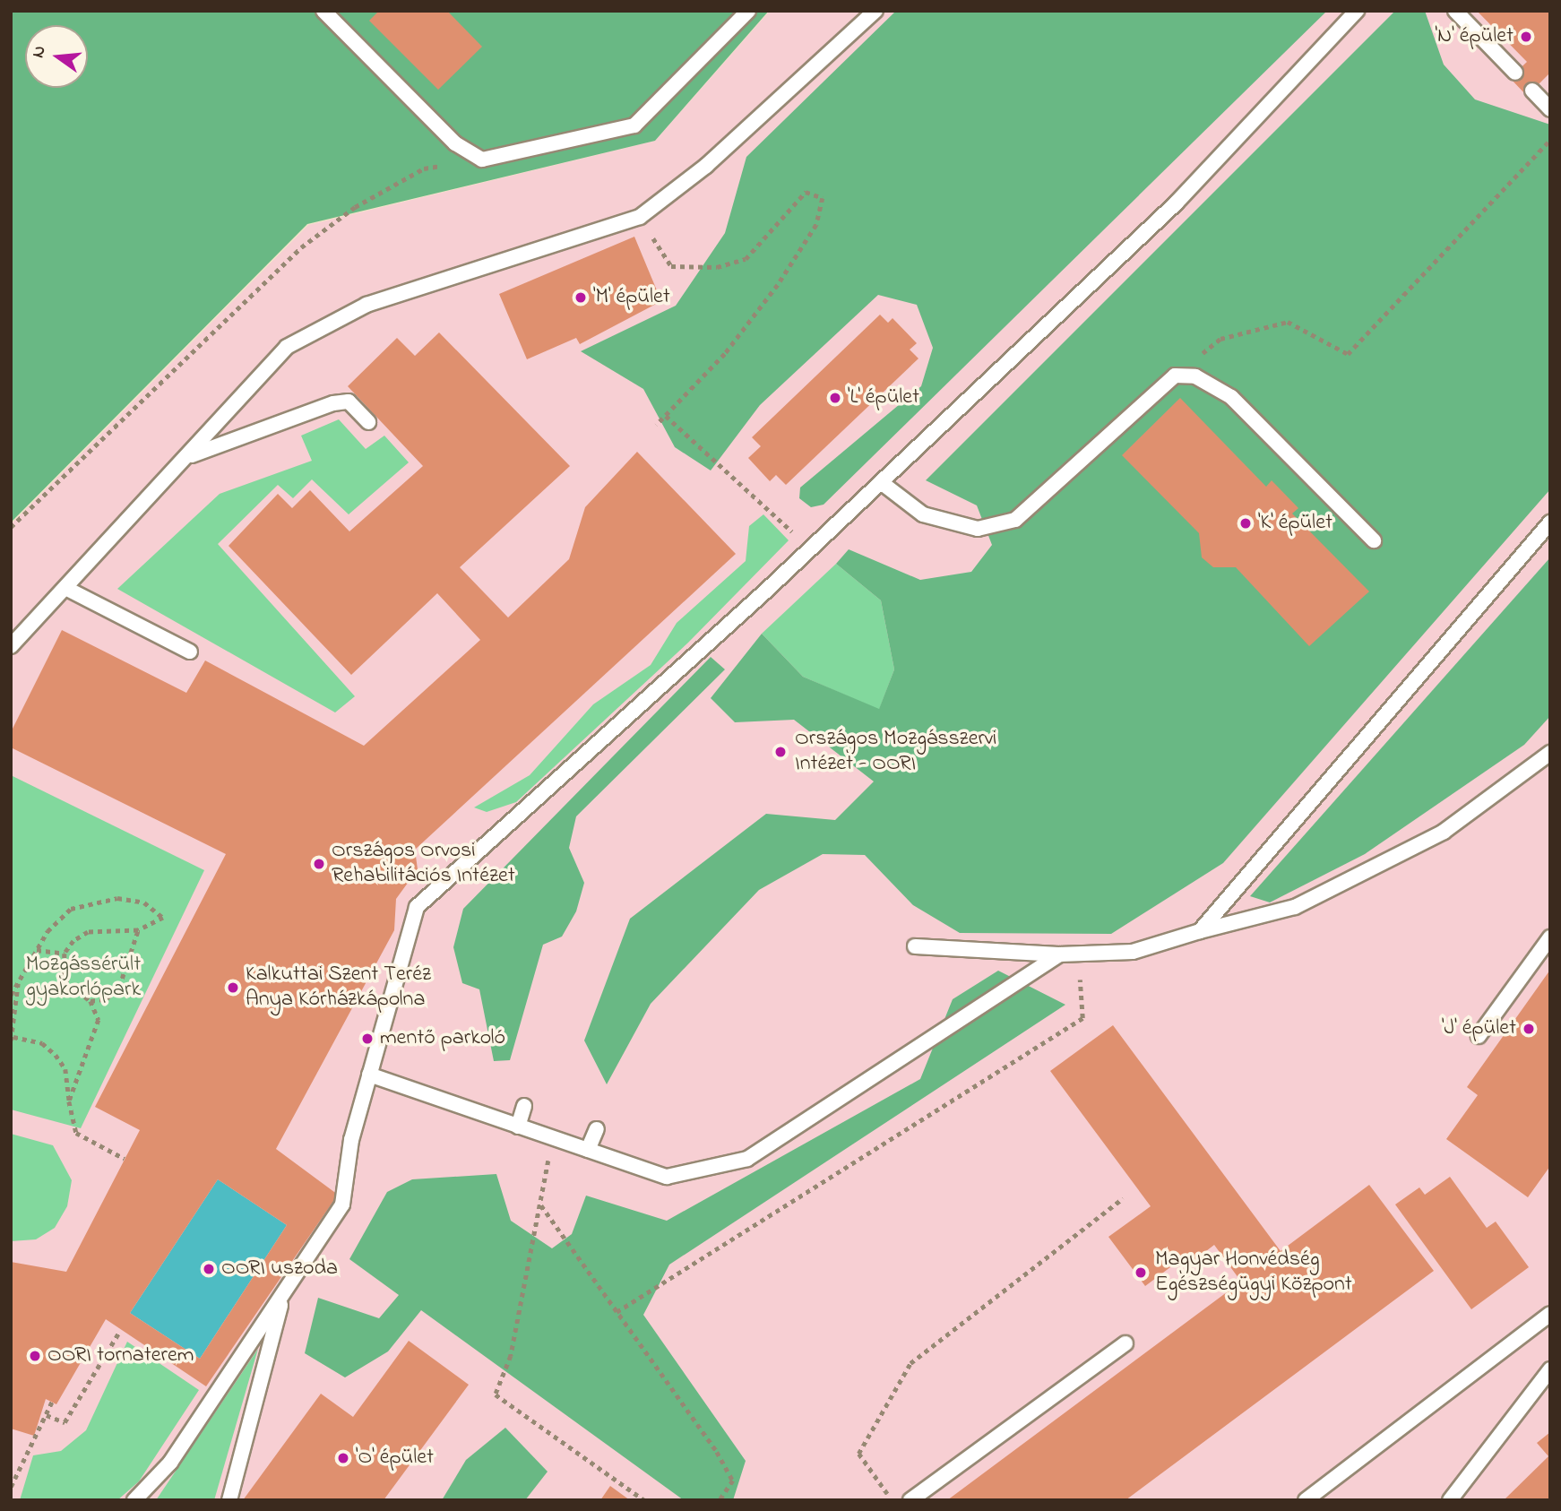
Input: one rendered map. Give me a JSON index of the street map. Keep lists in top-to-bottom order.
{
  "parks": ["Mozgássérült gyakorlópark"],
  "places": [
    "'N' épület",
    "'M' épület",
    "'L' épület",
    "'K' épület",
    "Országos Mozgásszervi Intézet - OORI",
    "Országos Orvosi Rehabilitációs Intézet",
    "Kalkuttai Szent Teréz Anya Kórházkápolna",
    "'J' épület",
    "mentő parkoló",
    "OORI uszoda",
    "Magyar Honvédség Egészségügyi Központ",
    "OORI tornaterem",
    "'O' épület"
  ],
  "north": "left"
}
